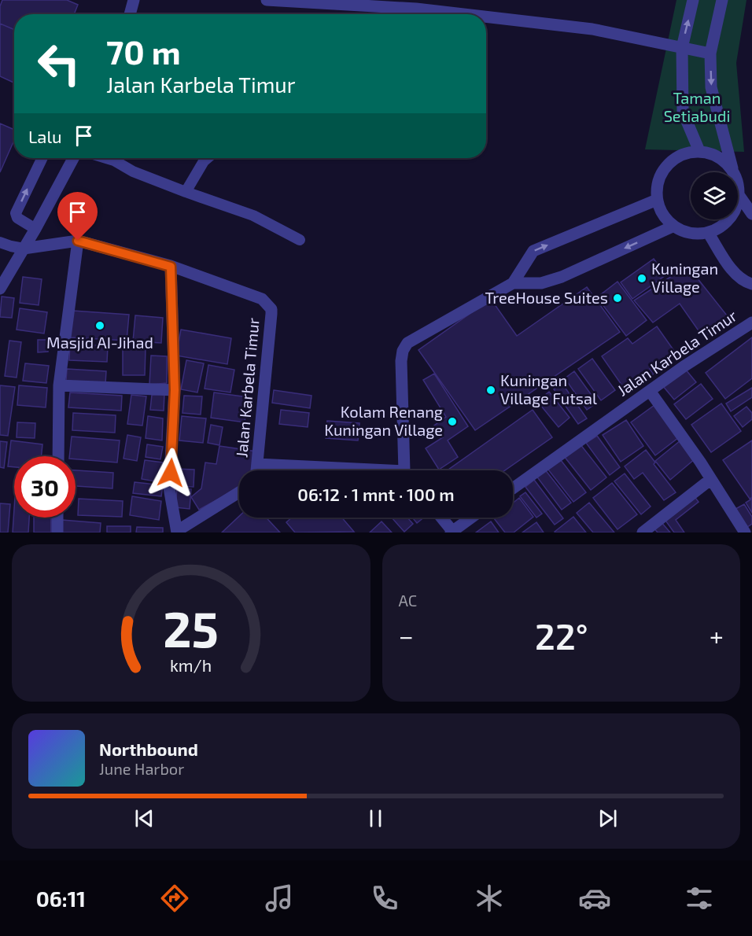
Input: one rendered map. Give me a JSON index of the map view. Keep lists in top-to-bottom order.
{
  "streets": {
    "street": ["Jalan Karbela Timur"]
  },
  "parks": ["Taman Setiabudi"],
  "places": [
    "Kuningan Village",
    "TreeHouse Suites",
    "Masjid AI-Jihad",
    "Kuningan Village Futsal",
    "Kolam Renang Kuningan Village"
  ],
  "page": {
    "turn": ["70 m", "Jalan Karbela Timur"],
    "then": "Lalu",
    "limit": "30",
    "trip": "06:12 · 1 mnt · 100 m",
    "tile": "AC",
    "heat": ["−", "22°", "+"],
    "song": ["Northbound", "June Harbor"],
    "tabs": "06:11",
    "gauge": ["25", "km/h"]
  }
}
